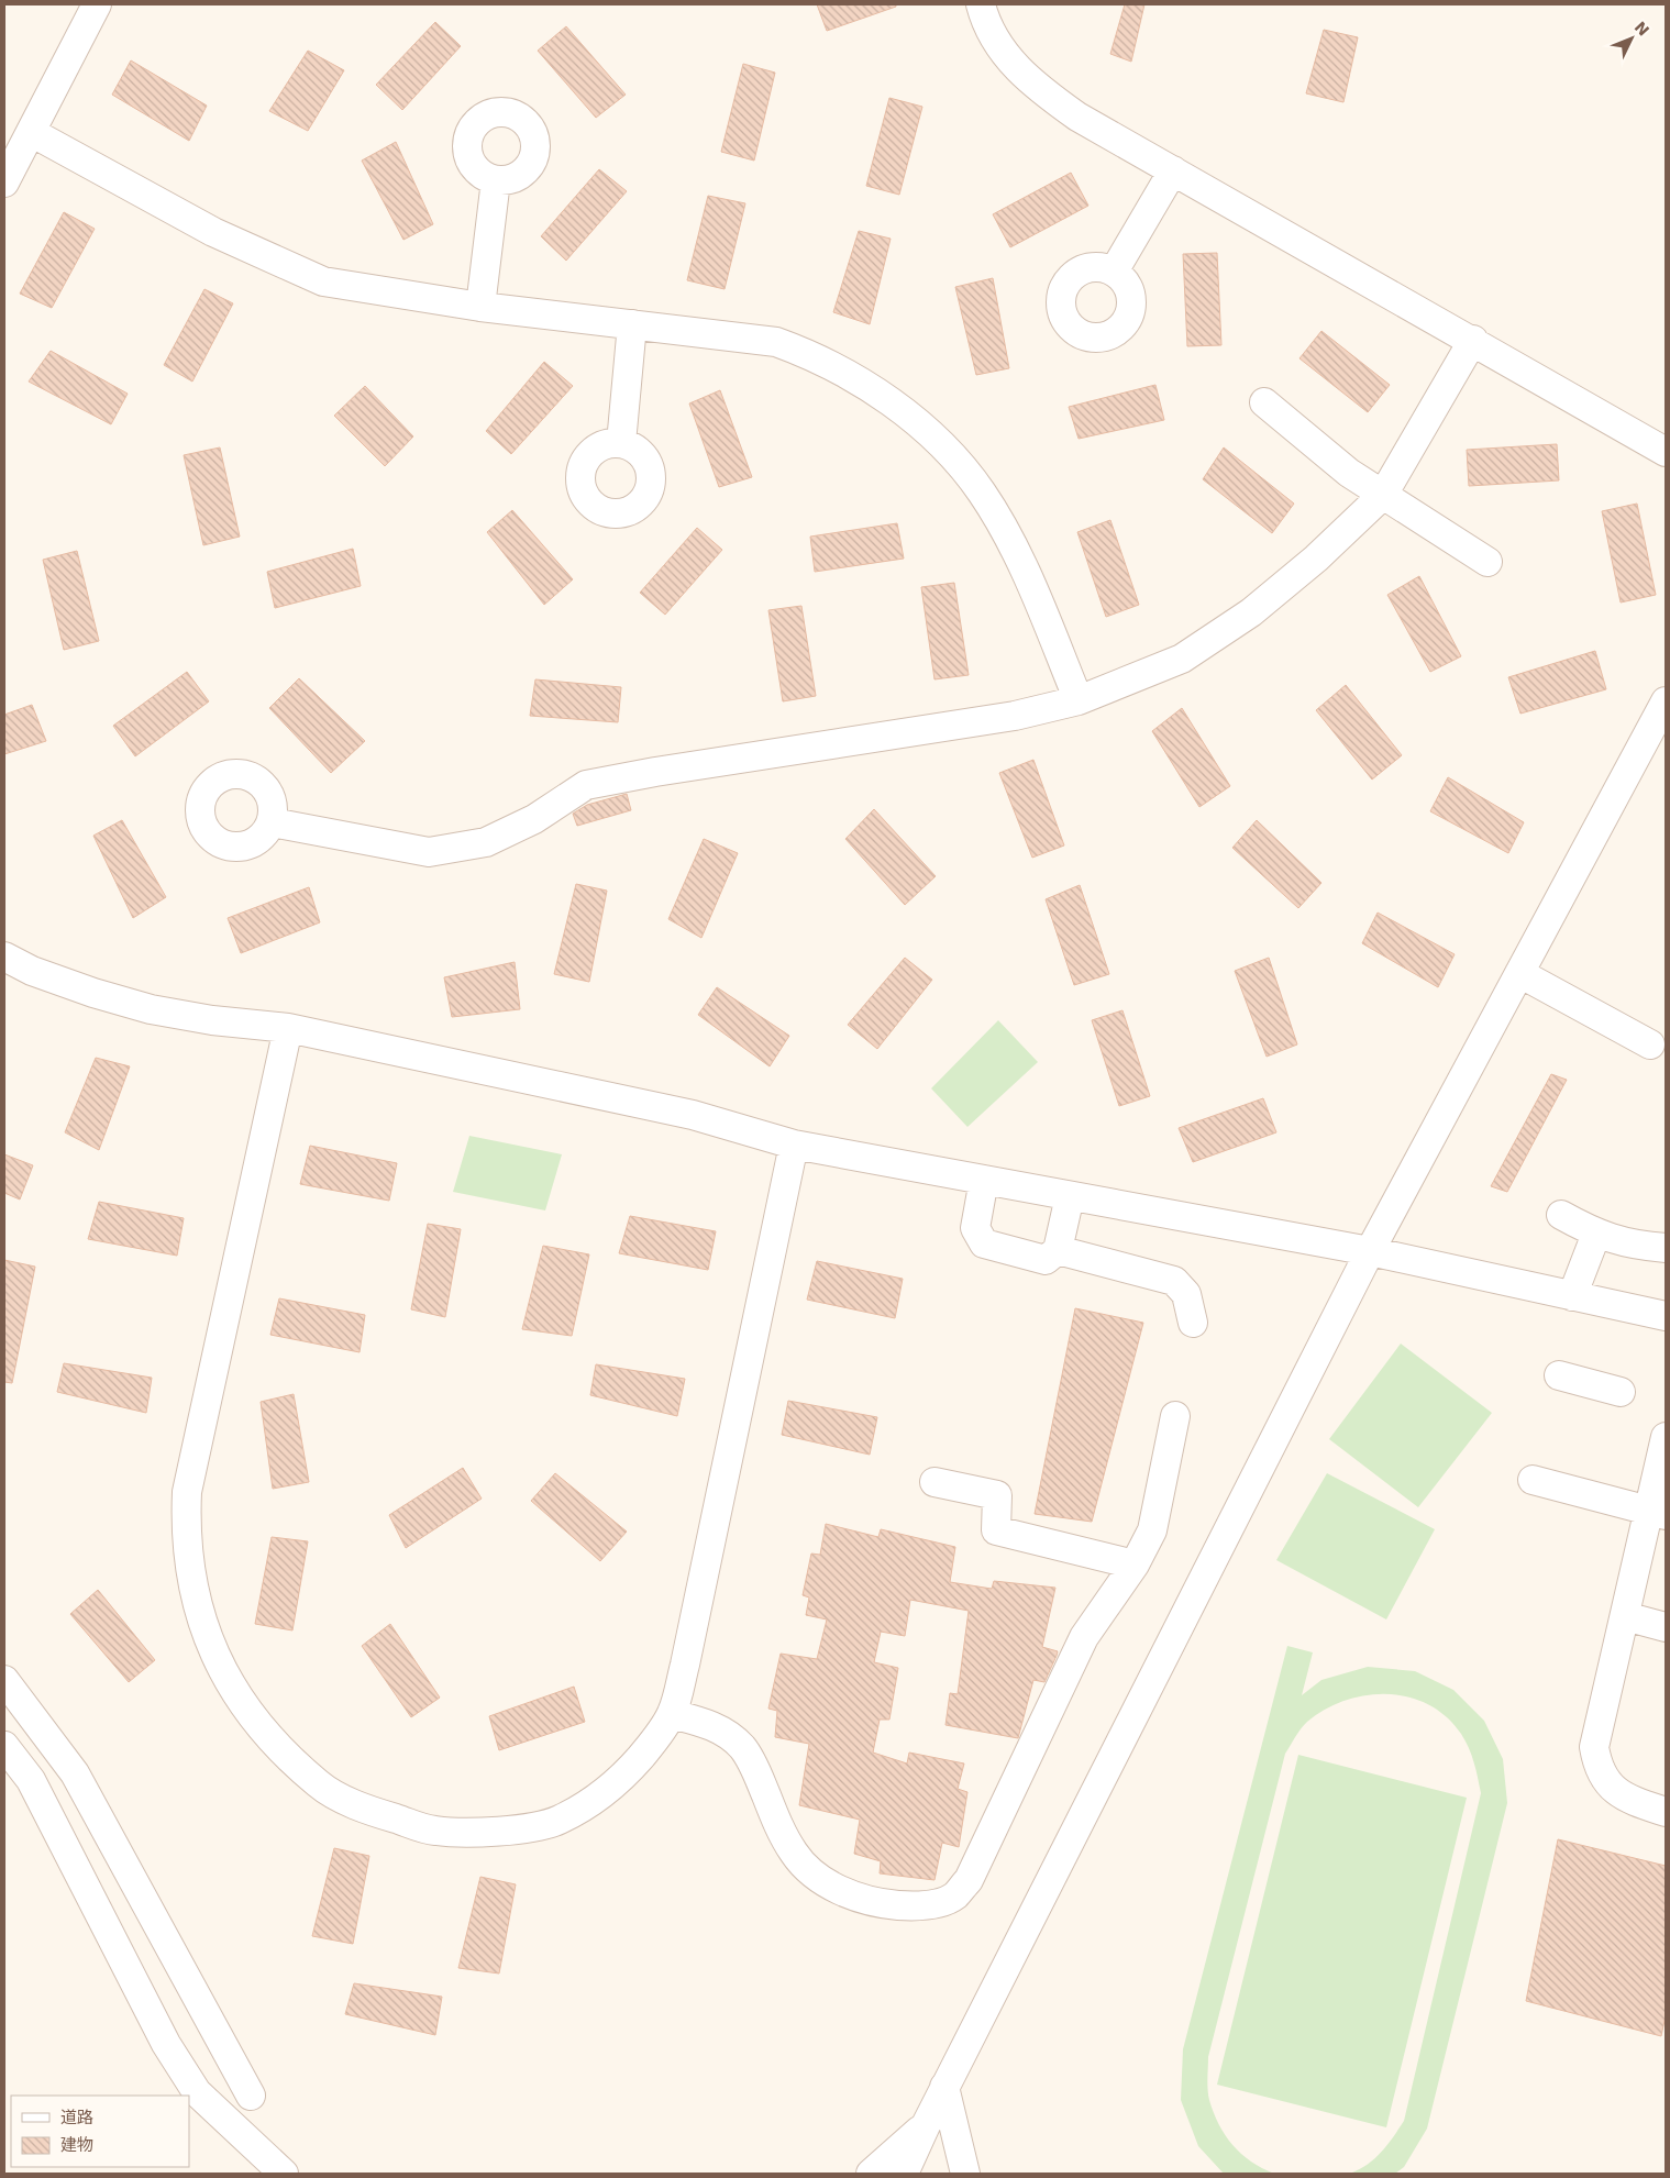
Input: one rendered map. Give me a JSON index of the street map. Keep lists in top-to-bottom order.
{
  "legend": ["道路", "建物"],
  "north": "top right"
}
